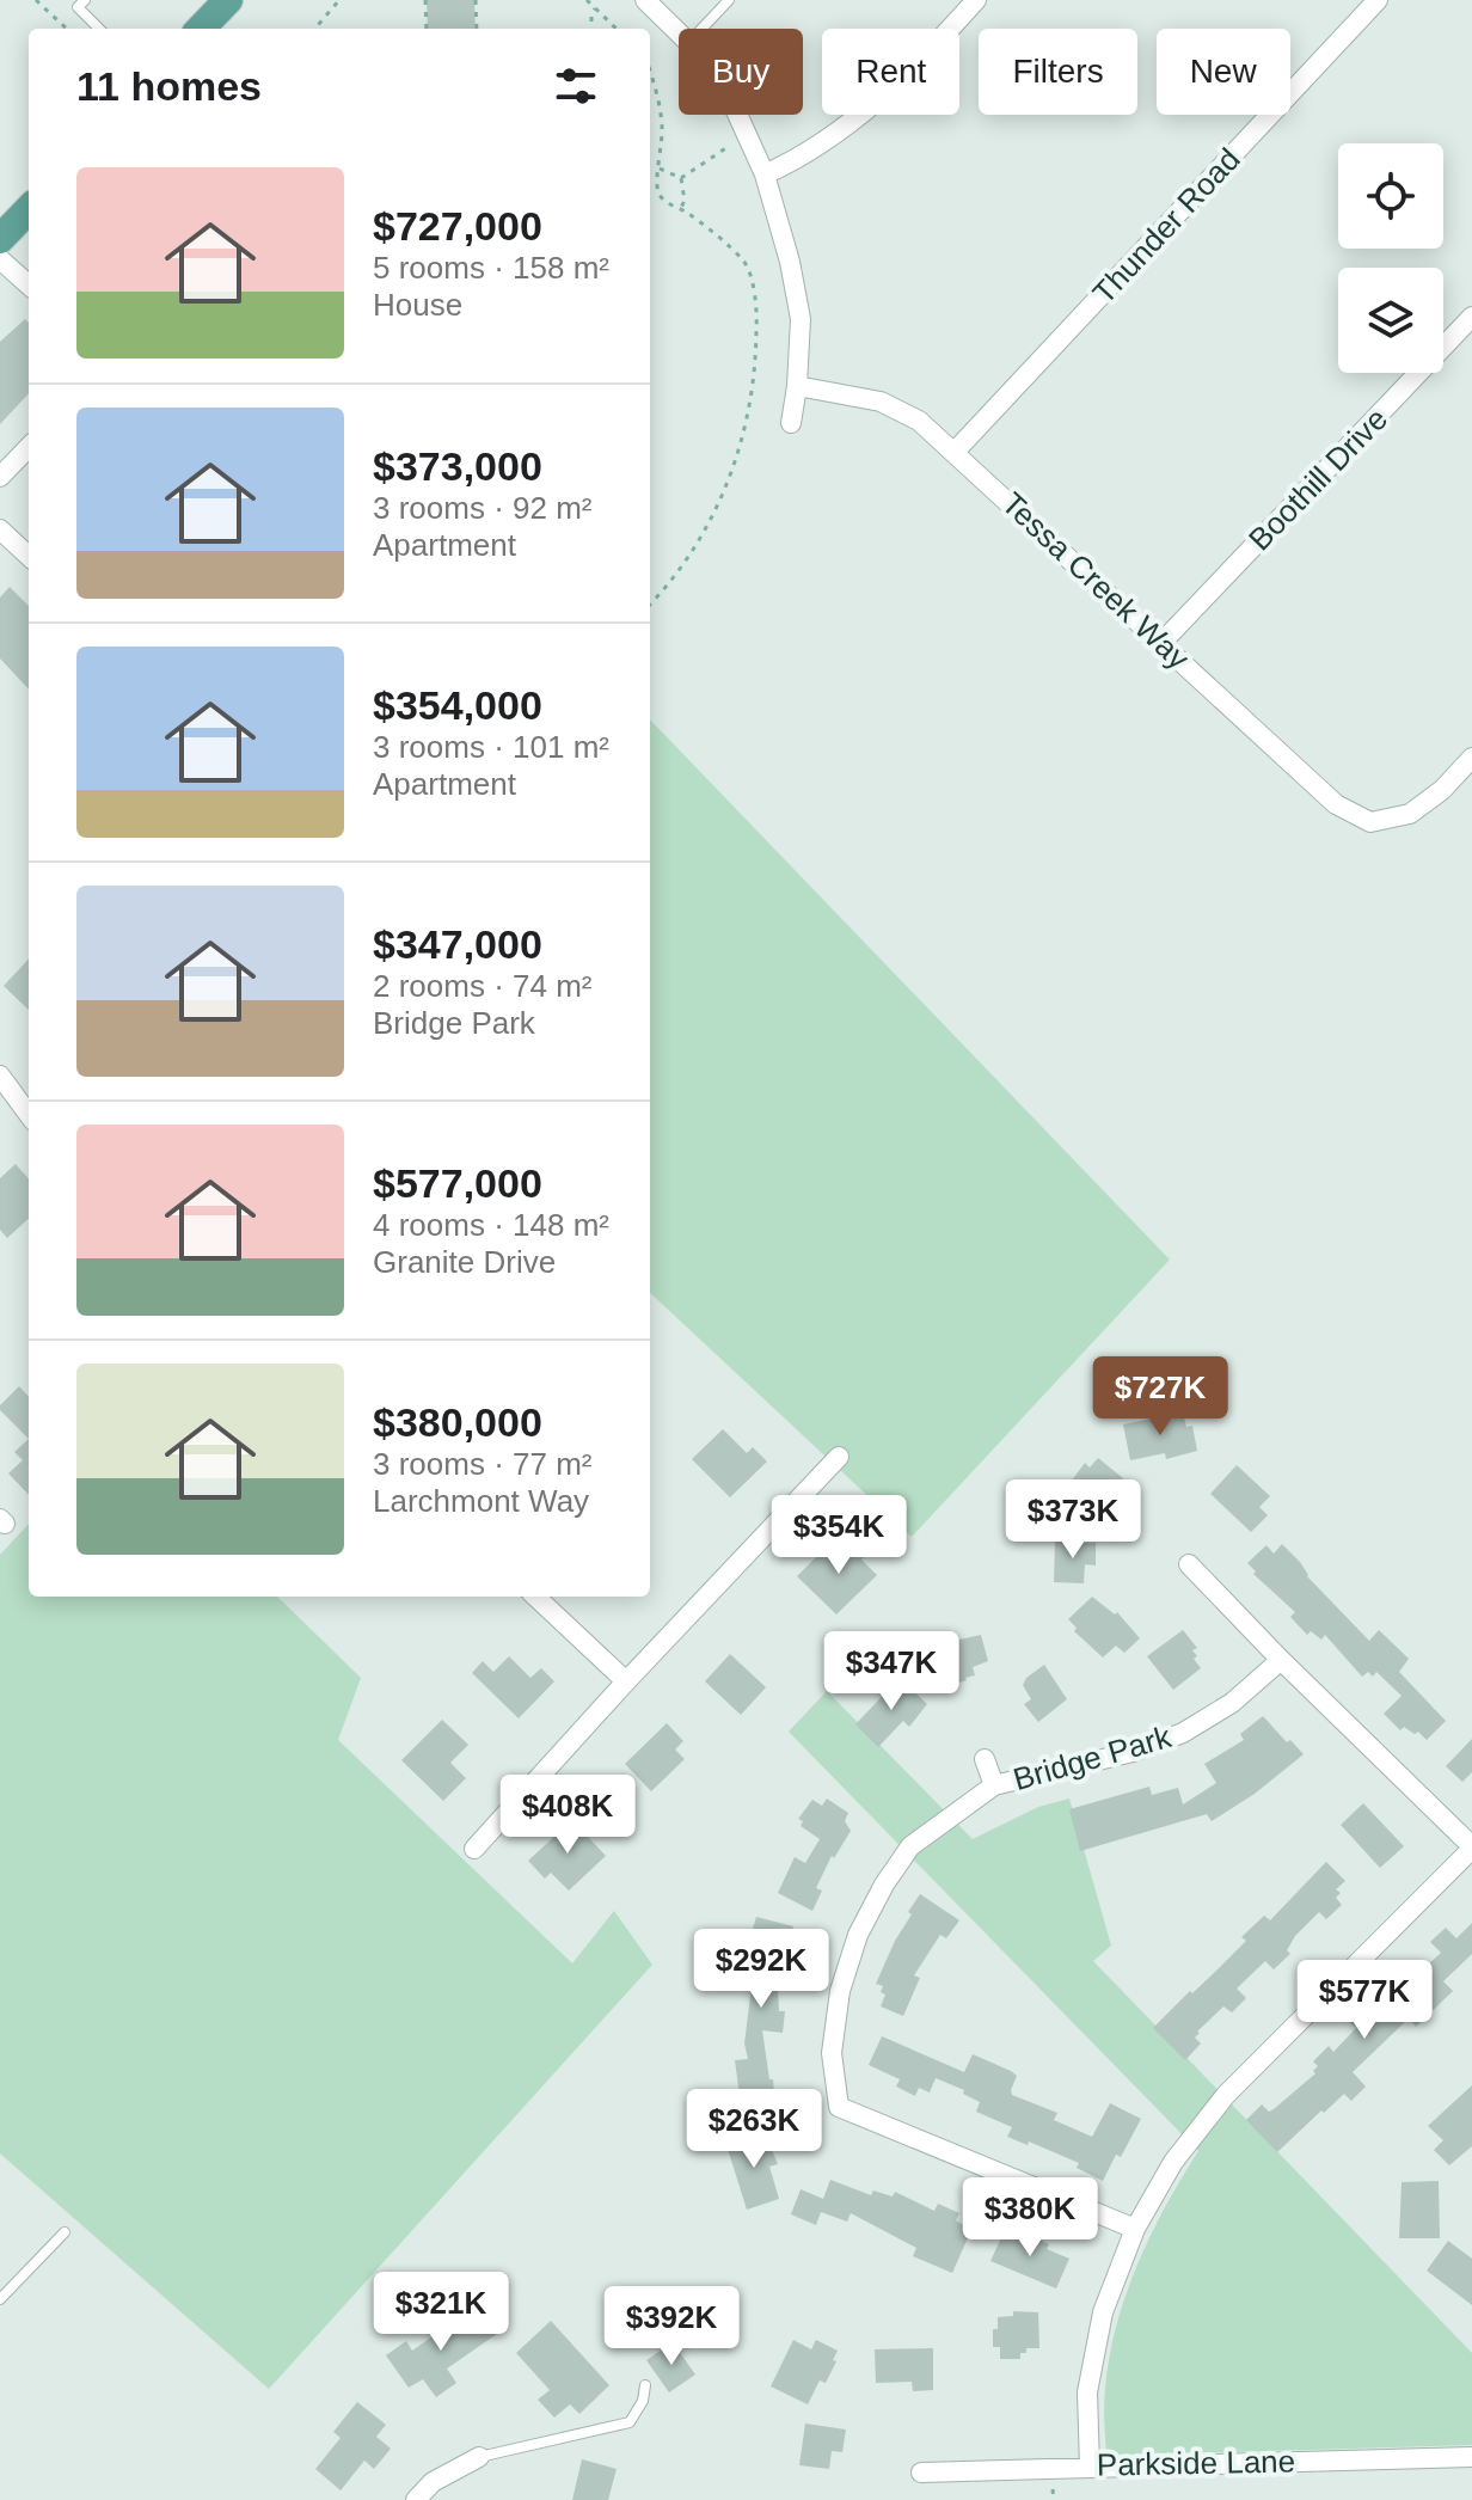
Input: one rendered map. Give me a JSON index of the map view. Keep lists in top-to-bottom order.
{
  "streets": {
    "street": [
      "Thunder Road",
      "Boothill Drive",
      "Tessa Creek Way",
      "Bridge Park",
      "Parkside Lane"
    ]
  },
  "crossings": [
    ["Thunder Road", "Tessa Creek Way"],
    ["Boothill Drive", "Tessa Creek Way"]
  ],
  "page": {
    "chip": [
      "Buy",
      "Rent",
      "Filters",
      "New"
    ],
    "heading": "11 homes",
    "list": [
      {
        "name": "$727,000",
        "note": "5 rooms · 158 m² · House"
      },
      {
        "name": "$373,000",
        "note": "3 rooms · 92 m² · Apartment"
      },
      {
        "name": "$354,000",
        "note": "3 rooms · 101 m² · Apartment"
      },
      {
        "name": "$347,000",
        "note": "2 rooms · 74 m² · Bridge Park"
      },
      {
        "name": "$577,000",
        "note": "4 rooms · 148 m² · Granite Drive"
      },
      {
        "name": "$380,000",
        "note": "3 rooms · 77 m² · Larchmont Way"
      }
    ],
    "price": [
      "$727K",
      "$373K",
      "$354K",
      "$347K",
      "$408K",
      "$292K",
      "$577K",
      "$263K",
      "$380K",
      "$321K",
      "$392K"
    ]
  }
}
